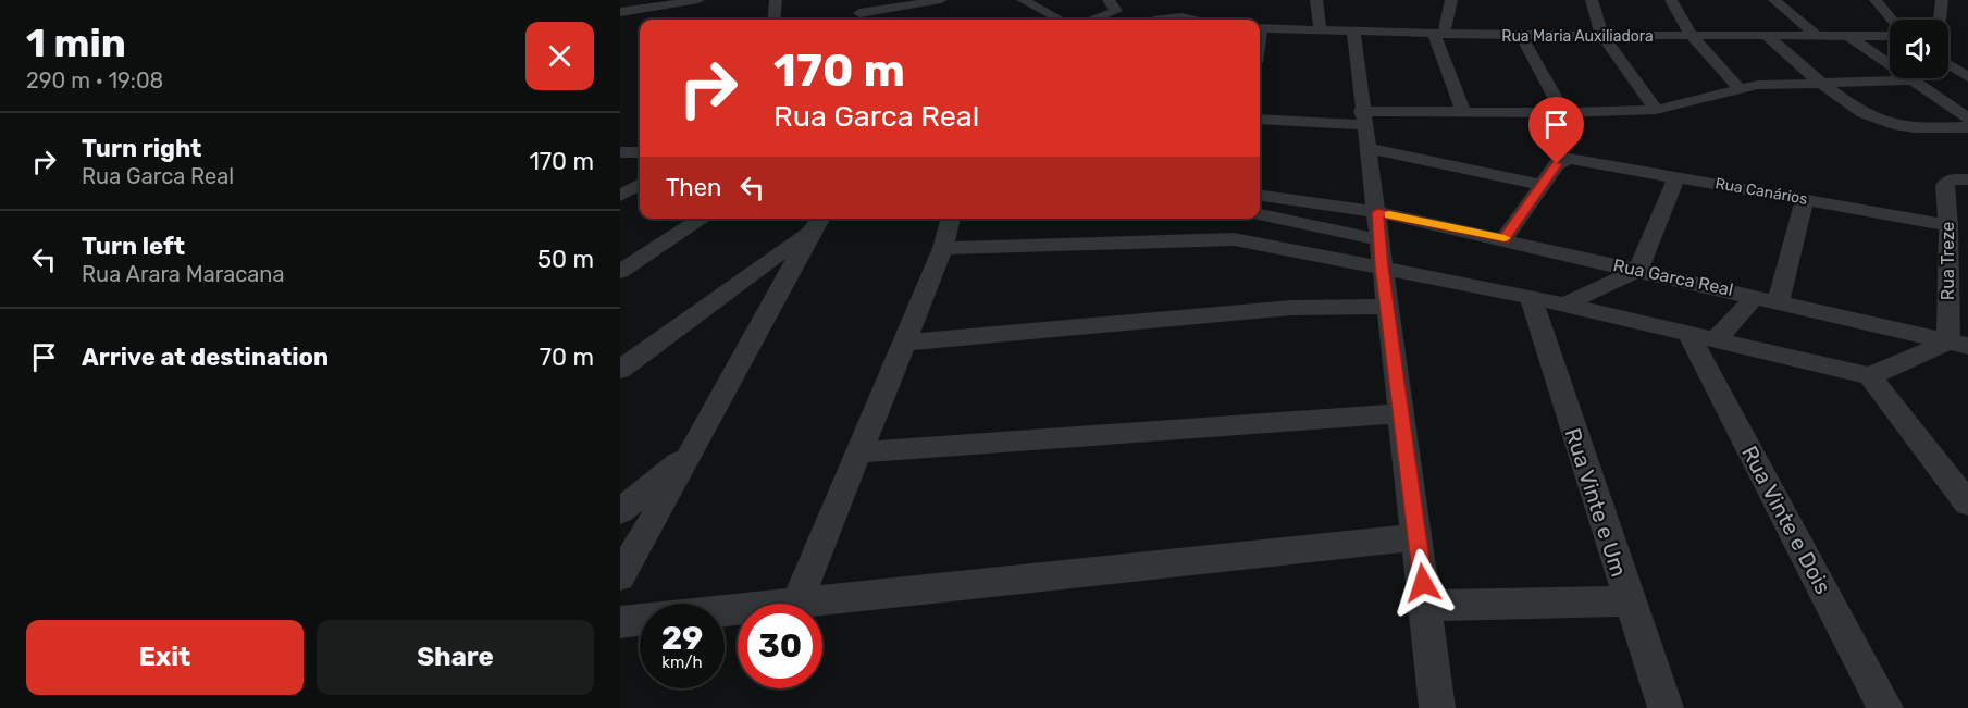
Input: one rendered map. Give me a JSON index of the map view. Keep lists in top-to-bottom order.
{
  "streets": {
    "street": [
      "Rua Maria Auxiliadora",
      "Rua Canários",
      "Rua Treze",
      "Rua Garca Real",
      "Rua Vinte e Um",
      "Rua Vinte e Dois"
    ]
  },
  "crossings": [
    ["Rua Canários", "Rua Treze"],
    ["Rua Treze", "Rua Garca Real"]
  ],
  "page": {
    "heading": ["1 min", "290 m · 19:08"],
    "turn": ["170 m", "Rua Garca Real"],
    "list": [
      {
        "name": "Turn right",
        "note": "Rua Garca Real",
        "value": "170 m"
      },
      {
        "name": "Turn left",
        "note": "Rua Arara Maracana",
        "value": "50 m"
      },
      {
        "name": "Arrive at destination",
        "value": "70 m"
      }
    ],
    "then": "Then",
    "speed": "29 km/h",
    "limit": "30",
    "buttons": ["Exit", "Share"]
  }
}
